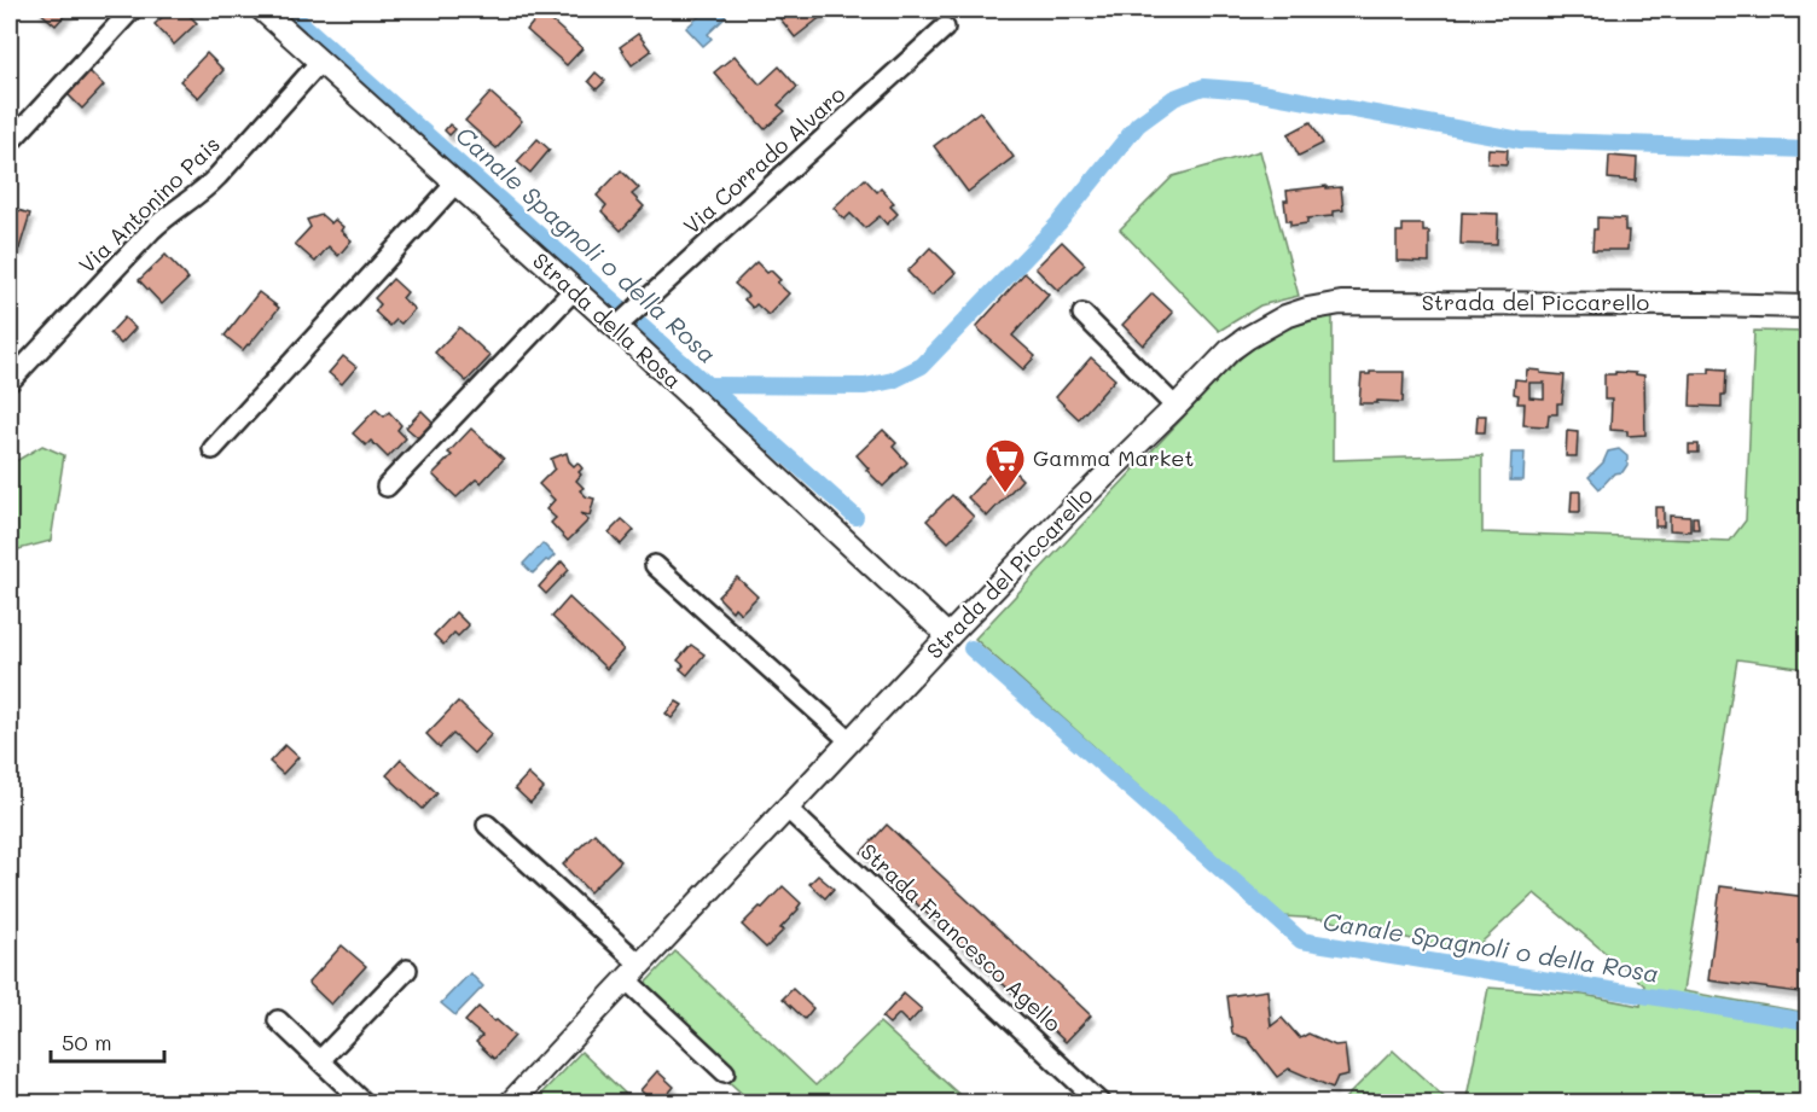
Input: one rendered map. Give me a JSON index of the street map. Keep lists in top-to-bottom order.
{
  "streets": {
    "street": [
      "Via Corrado Alvaro",
      "Via Antonino Pais",
      "Strada del Piccarello",
      "Strada della Rosa",
      "Strada Francesco Agello"
    ]
  },
  "crossings": [
    ["Via Corrado Alvaro", "Strada della Rosa"],
    ["Via Antonino Pais", "Strada della Rosa"],
    ["Strada del Piccarello", "Strada della Rosa"],
    ["Strada del Piccarello", "Strada Francesco Agello"]
  ],
  "water": ["Canale Spagnoli o della Rosa"],
  "places": {
    "supermarket": ["Gamma Market"]
  },
  "scale_bar": "50 m"
}
